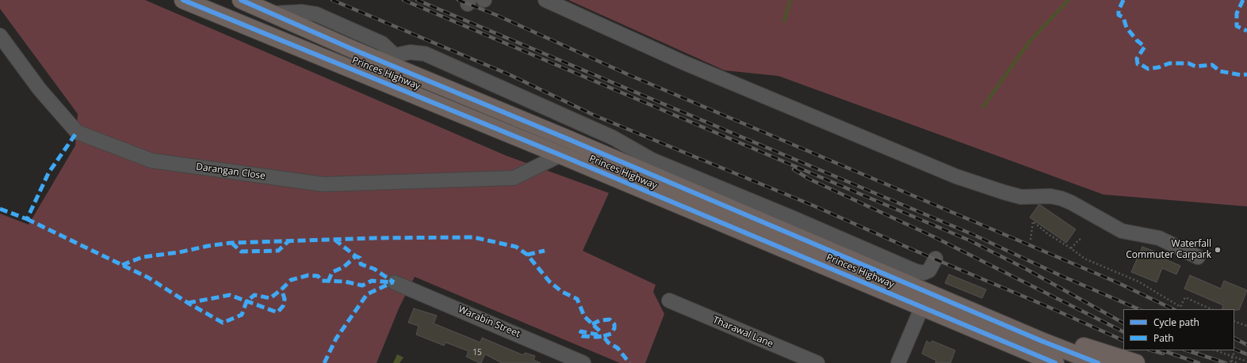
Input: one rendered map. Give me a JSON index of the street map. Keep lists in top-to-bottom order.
{
  "streets": {
    "highway": ["Princes Highway"],
    "street": ["Darangan Close", "Warabin Street", "Tharawal Lane"]
  },
  "crossings": [
    ["Princes Highway", "Darangan Close"]
  ],
  "places": ["Waterfall Commuter Carpark"],
  "house_numbers": ["15"],
  "legend": ["Cycle path", "Path"]
}
